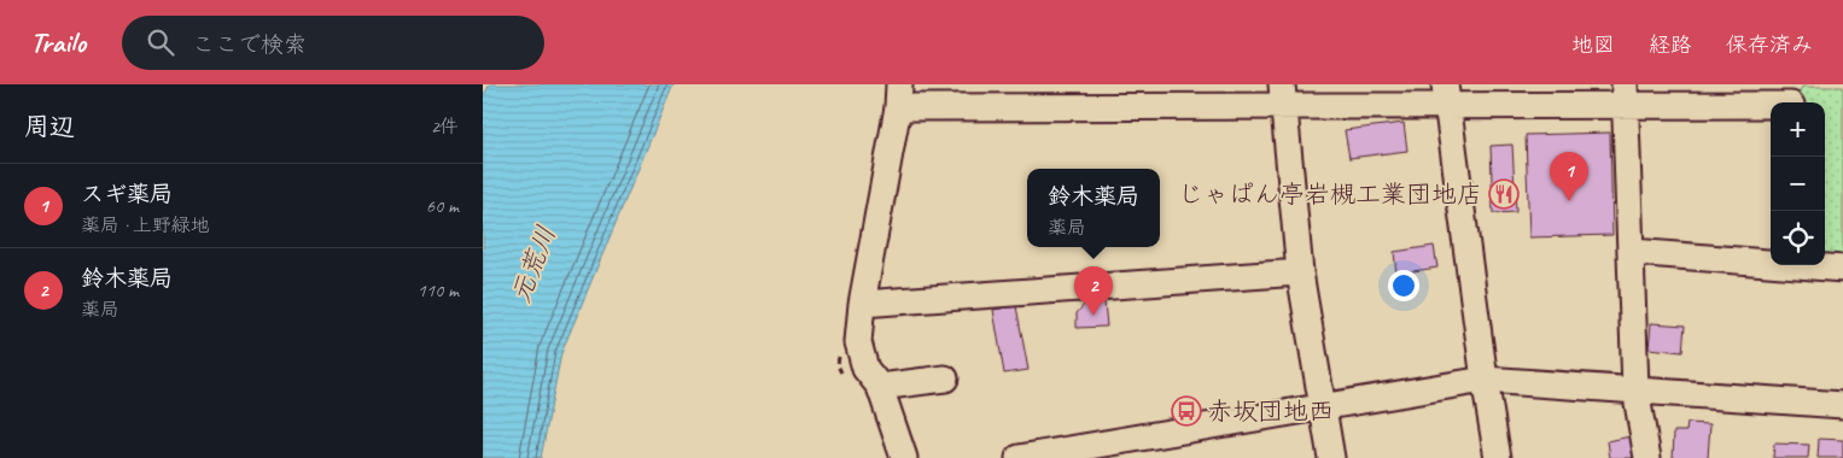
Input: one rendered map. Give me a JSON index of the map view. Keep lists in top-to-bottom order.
{
  "water": ["元荒川"],
  "places": {
    "restaurant": ["じゃぱん亭岩槻工業団地店"],
    "bus stop": ["赤坂団地西"]
  },
  "page": {
    "header": "Trailo",
    "search": "ここで検索",
    "nav": ["地図", "経路", "保存済み"],
    "heading": ["周辺", "2件"],
    "map_buttons": ["+", "−"],
    "pins": ["1", "2"],
    "list": [
      {
        "mark": "1",
        "name": "スギ薬局",
        "note": "薬局 · 上野緑地",
        "value": "60 m"
      },
      {
        "mark": "2",
        "name": "鈴木薬局",
        "note": "薬局",
        "value": "110 m"
      }
    ],
    "popup": ["鈴木薬局", "薬局"]
  }
}
